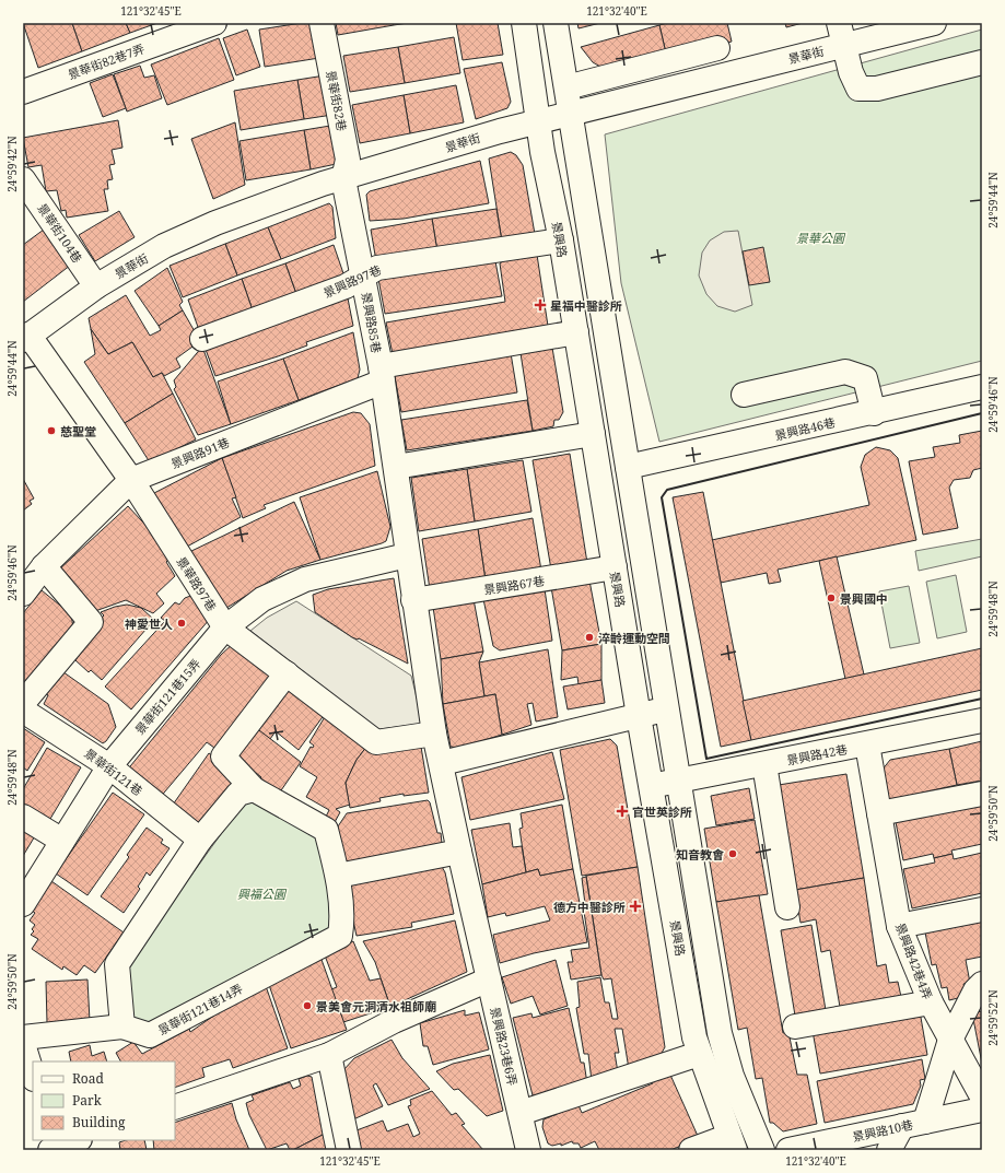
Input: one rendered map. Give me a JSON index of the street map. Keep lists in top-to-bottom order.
{
  "streets": {
    "street": [
      "景華街",
      "景華街82巷7弄",
      "景華街82巷",
      "景華街104巷",
      "景興路",
      "景興路97巷",
      "景興路85巷",
      "景興路46巷",
      "景興路91巷",
      "景華路97巷",
      "景興路67巷",
      "景華街121巷15弄",
      "景興路42巷",
      "景華街121巷",
      "景興路42巷4弄",
      "景華街121巷14弄",
      "景興路23巷6弄",
      "景興路10巷"
    ]
  },
  "crossings": [
    ["景華街", "景華街82巷"],
    ["景華街", "景華街104巷"],
    ["景華街", "景興路"],
    ["景華街", "景興路85巷"],
    ["景華街", "景華路97巷"],
    ["景華街82巷", "景興路85巷"],
    ["景興路", "景興路97巷"],
    ["景興路", "景興路46巷"],
    ["景興路", "景興路91巷"],
    ["景興路", "景興路67巷"],
    ["景興路", "景興路42巷"],
    ["景興路97巷", "景興路85巷"],
    ["景興路85巷", "景興路91巷"],
    ["景興路85巷", "景華路97巷"],
    ["景興路85巷", "景興路67巷"],
    ["景興路85巷", "景興路23巷6弄"],
    ["景興路91巷", "景華路97巷"],
    ["景華路97巷", "景華街121巷15弄"],
    ["景華路97巷", "景興路23巷6弄"],
    ["景華街121巷15弄", "景華街121巷"],
    ["景興路42巷", "景興路42巷4弄"],
    ["景興路42巷4弄", "景興路10巷"]
  ],
  "parks": ["景華公園", "興福公園"],
  "places": {
    "health": ["星福中醫診所", "官世英診所", "德方中醫診所"],
    "other": [
      "慈聖堂",
      "景興國中",
      "神愛世人",
      "淬齡運動空間",
      "知音教會",
      "景美會元洞清水祖師廟"
    ]
  },
  "legend": ["Road", "Park", "Building"],
  "coordinates": [
    "121°32'45\"E",
    "121°32'40\"E",
    "24°59'42\"N",
    "24°59'44\"N",
    "24°59'46\"N",
    "24°59'48\"N",
    "24°59'50\"N",
    "24°59'52\"N"
  ]
}
